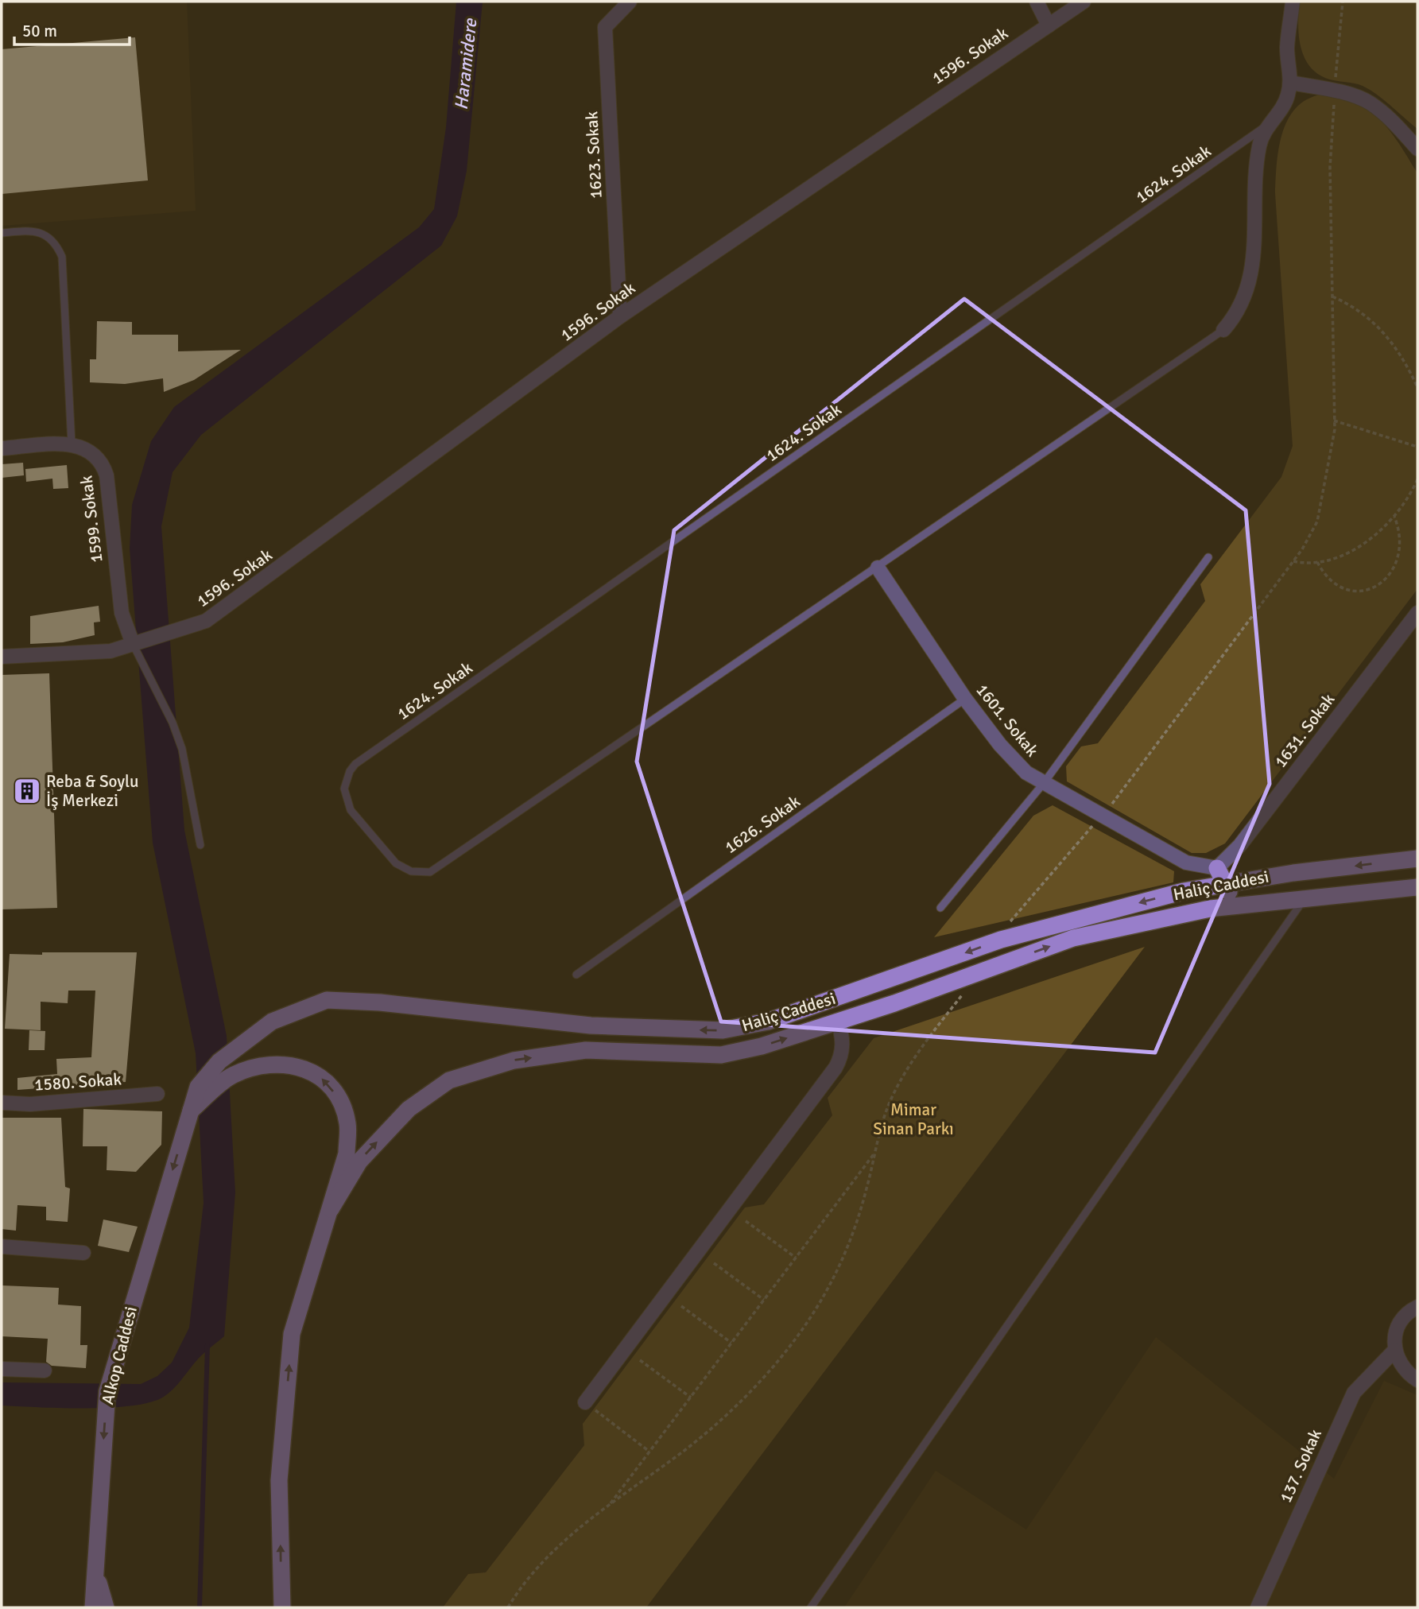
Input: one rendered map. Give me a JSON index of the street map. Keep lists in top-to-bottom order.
{
  "streets": {
    "main road": ["Haliç Caddesi", "Alkop Caddesi"],
    "street": [
      "1596. Sokak",
      "1623. Sokak",
      "1599. Sokak",
      "1601. Sokak",
      "1631. Sokak",
      "1580. Sokak",
      "137. Sokak"
    ],
    "lane": ["1624. Sokak", "1626. Sokak"]
  },
  "crossings": [
    ["1596. Sokak", "1623. Sokak"],
    ["1596. Sokak", "1599. Sokak"],
    ["1624. Sokak", "1601. Sokak"],
    ["1601. Sokak", "1631. Sokak"],
    ["1601. Sokak", "1626. Sokak"],
    ["Haliç Caddesi", "Alkop Caddesi"]
  ],
  "one_way": ["Alkop Caddesi"],
  "water": ["Haramidere"],
  "parks": ["Mimar Sinan Parkı"],
  "places": {
    "building": ["Reba & Soylu İş Merkezi"]
  },
  "scale_bar": "50 m"
}
